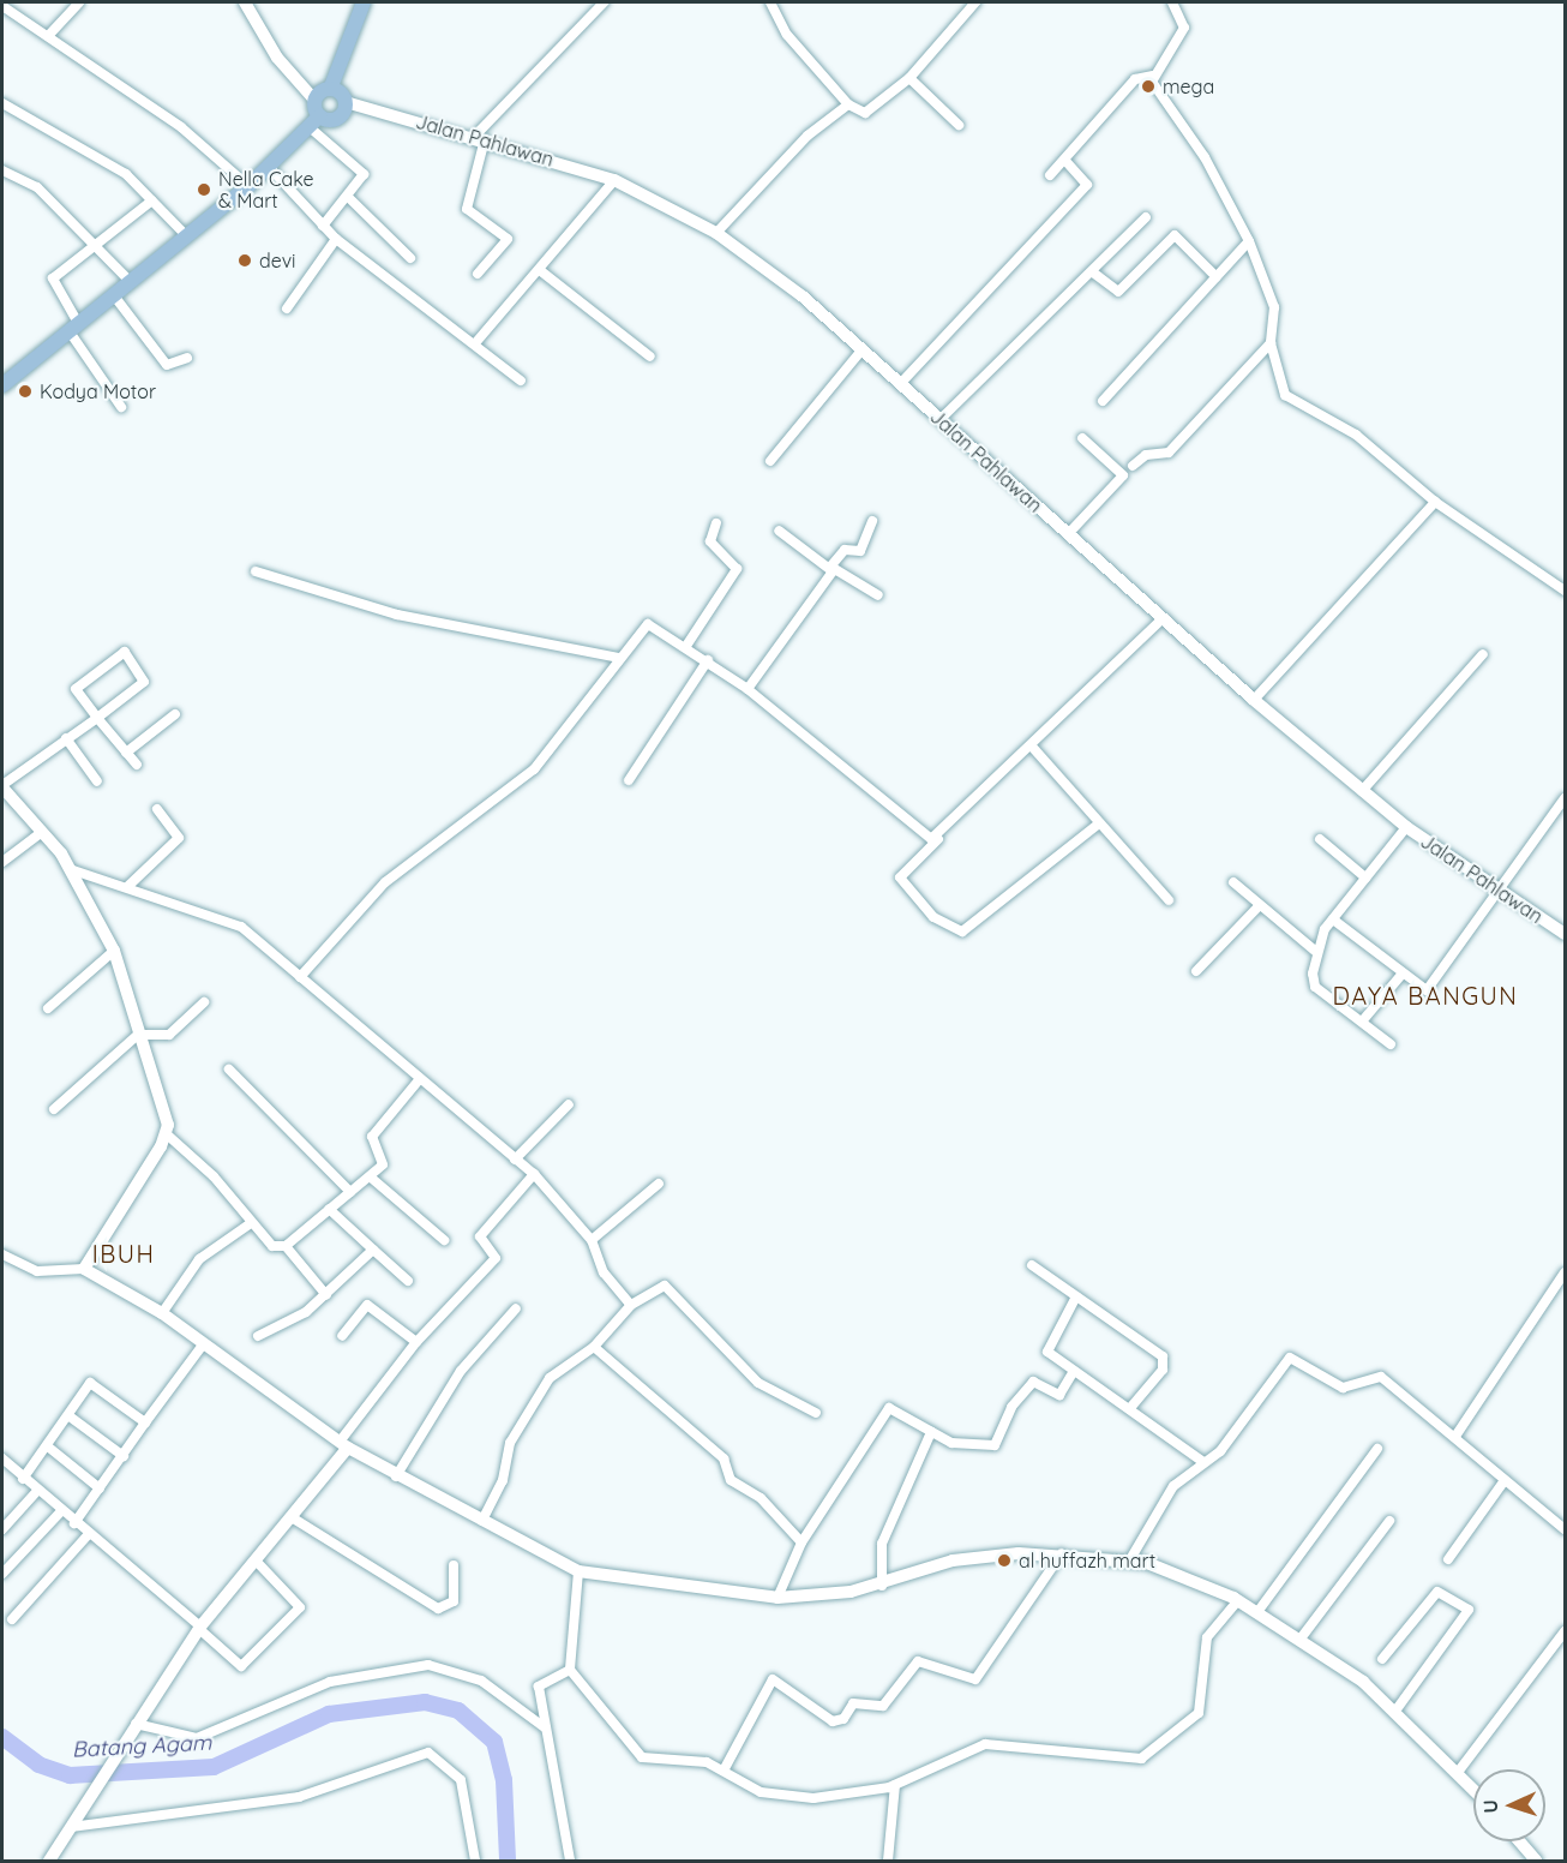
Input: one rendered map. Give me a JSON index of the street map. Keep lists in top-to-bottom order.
{
  "streets": {
    "street": ["Jalan Pahlawan"]
  },
  "districts": ["DAYA BANGUN", "IBUH"],
  "water": ["Batang Agam"],
  "places": [
    "mega",
    "Nella Cake & Mart",
    "devi",
    "Kodya Motor",
    "al huffazh mart"
  ],
  "north": "left"
}
